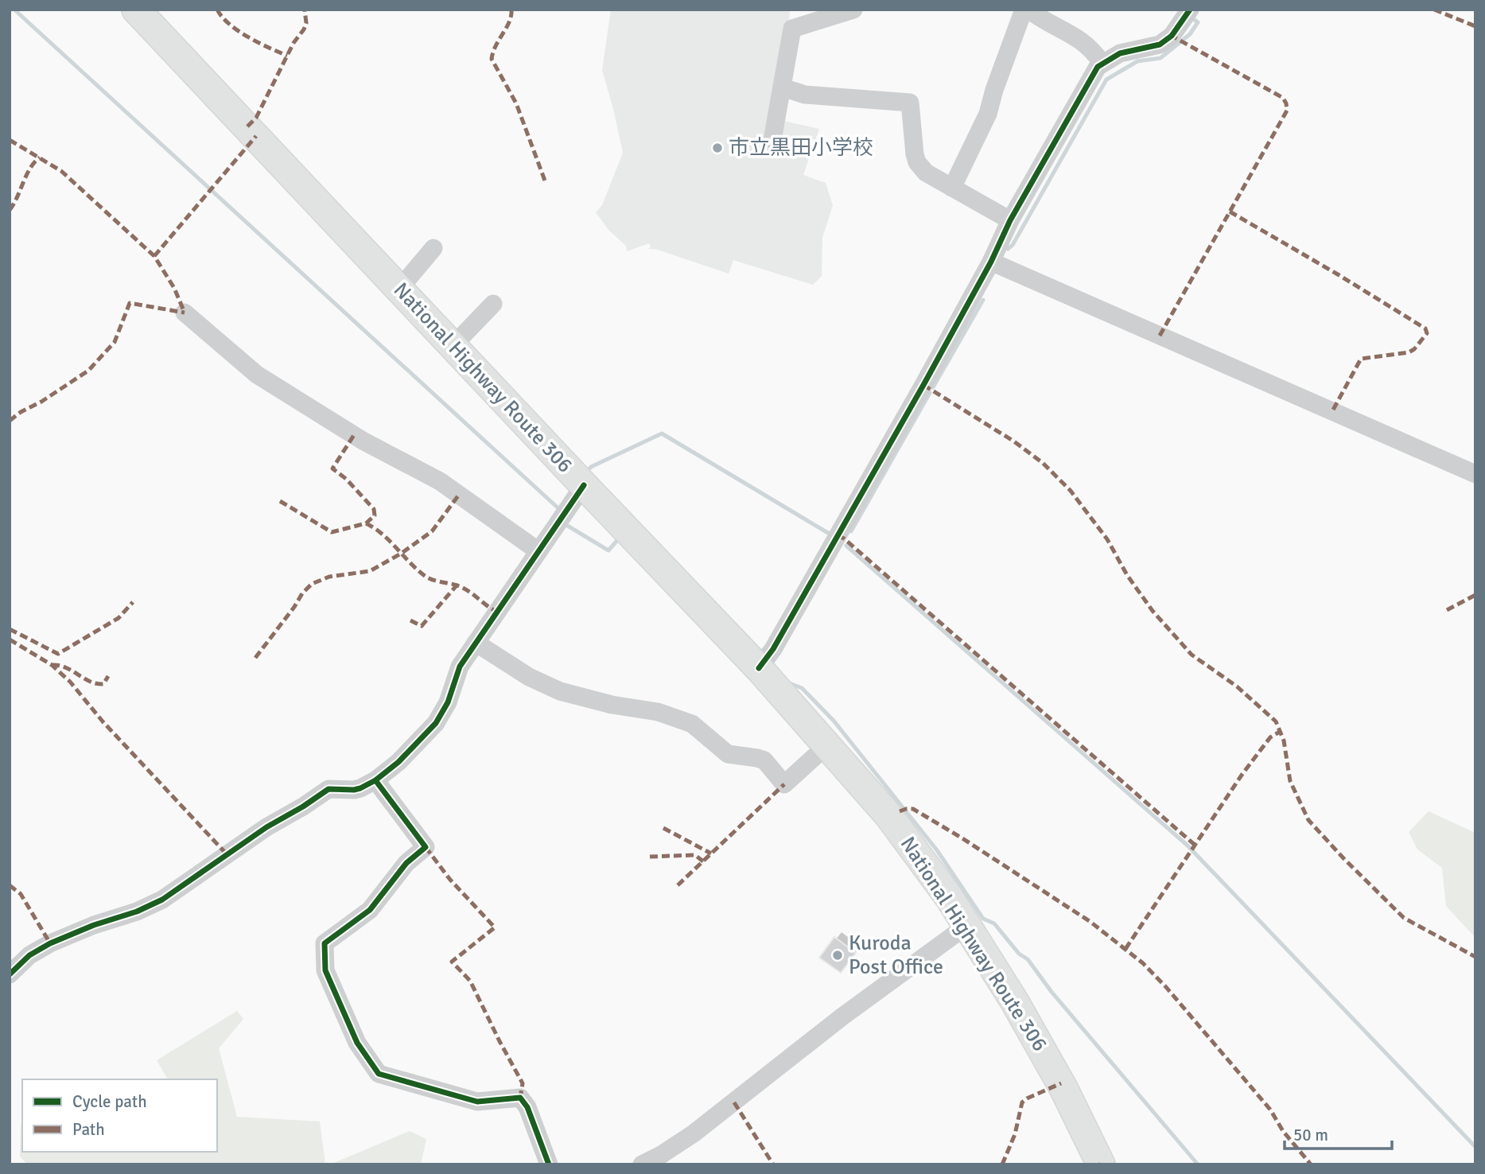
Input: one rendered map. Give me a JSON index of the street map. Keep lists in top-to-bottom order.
{
  "streets": {
    "highway": ["National Highway Route 306"]
  },
  "places": ["市立黒田小学校", "Kuroda Post Office"],
  "legend": ["Cycle path", "Path"],
  "scale_bar": "50 m"
}
